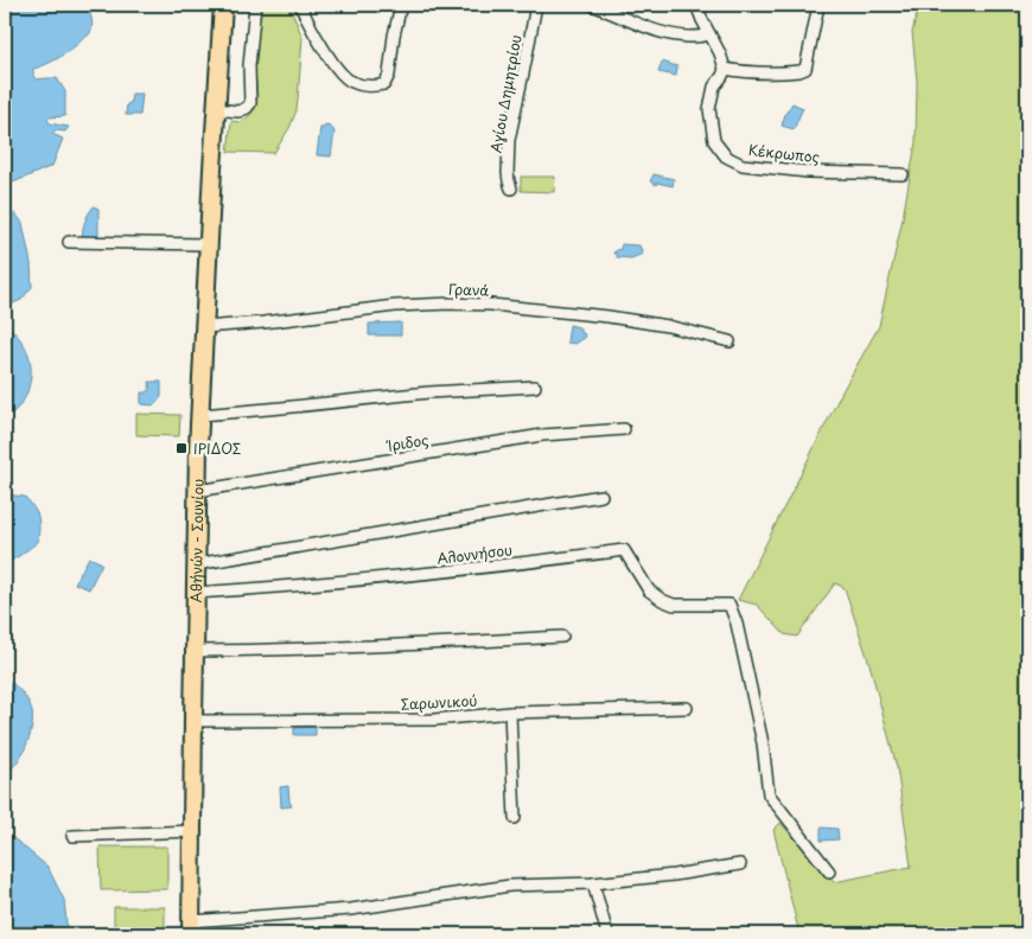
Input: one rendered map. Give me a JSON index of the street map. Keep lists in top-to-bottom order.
{
  "streets": {
    "main road": ["Αθήνών - Σουνίου"],
    "street": [
      "Αγίου Δημητρίου",
      "Κέκρωπος",
      "Γρανά",
      "Ίριδος",
      "Αλοννήσου",
      "Σαρωνικού"
    ]
  },
  "crossings": [
    ["Γρανά", "Αθήνών - Σουνίου"],
    ["Ίριδος", "Αθήνών - Σουνίου"],
    ["Αθήνών - Σουνίου", "Αλοννήσου"],
    ["Αθήνών - Σουνίου", "Σαρωνικού"]
  ],
  "places": {
    "transit": ["ΙΡΙΔΟΣ"]
  }
}
